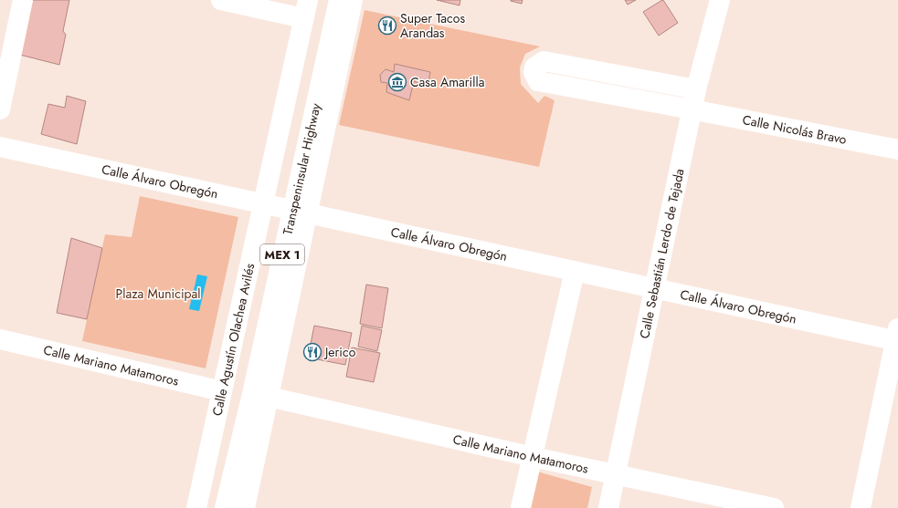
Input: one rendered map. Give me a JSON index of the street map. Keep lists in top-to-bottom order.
{
  "streets": {
    "main road": [
      "Calle Nicolás Bravo",
      "Transpeninsular Highway",
      "Calle Álvaro Obregón",
      "Calle Sebastián Lerdo de Tejada",
      "MEX 1",
      "Calle Agustín Olachea Avilés",
      "Calle Mariano Matamoros"
    ]
  },
  "crossings": [
    ["Calle Nicolás Bravo", "Calle Sebastián Lerdo de Tejada"],
    ["Transpeninsular Highway", "Calle Álvaro Obregón"],
    ["Calle Álvaro Obregón", "Calle Sebastián Lerdo de Tejada"],
    ["Calle Álvaro Obregón", "Calle Agustín Olachea Avilés"],
    ["Calle Sebastián Lerdo de Tejada", "Calle Mariano Matamoros"],
    ["Calle Agustín Olachea Avilés", "Calle Mariano Matamoros"]
  ],
  "parks": ["Plaza Municipal"],
  "places": {
    "restaurant": ["Super Tacos Arandas", "Jerico"],
    "museum": ["Casa Amarilla"]
  }
}
